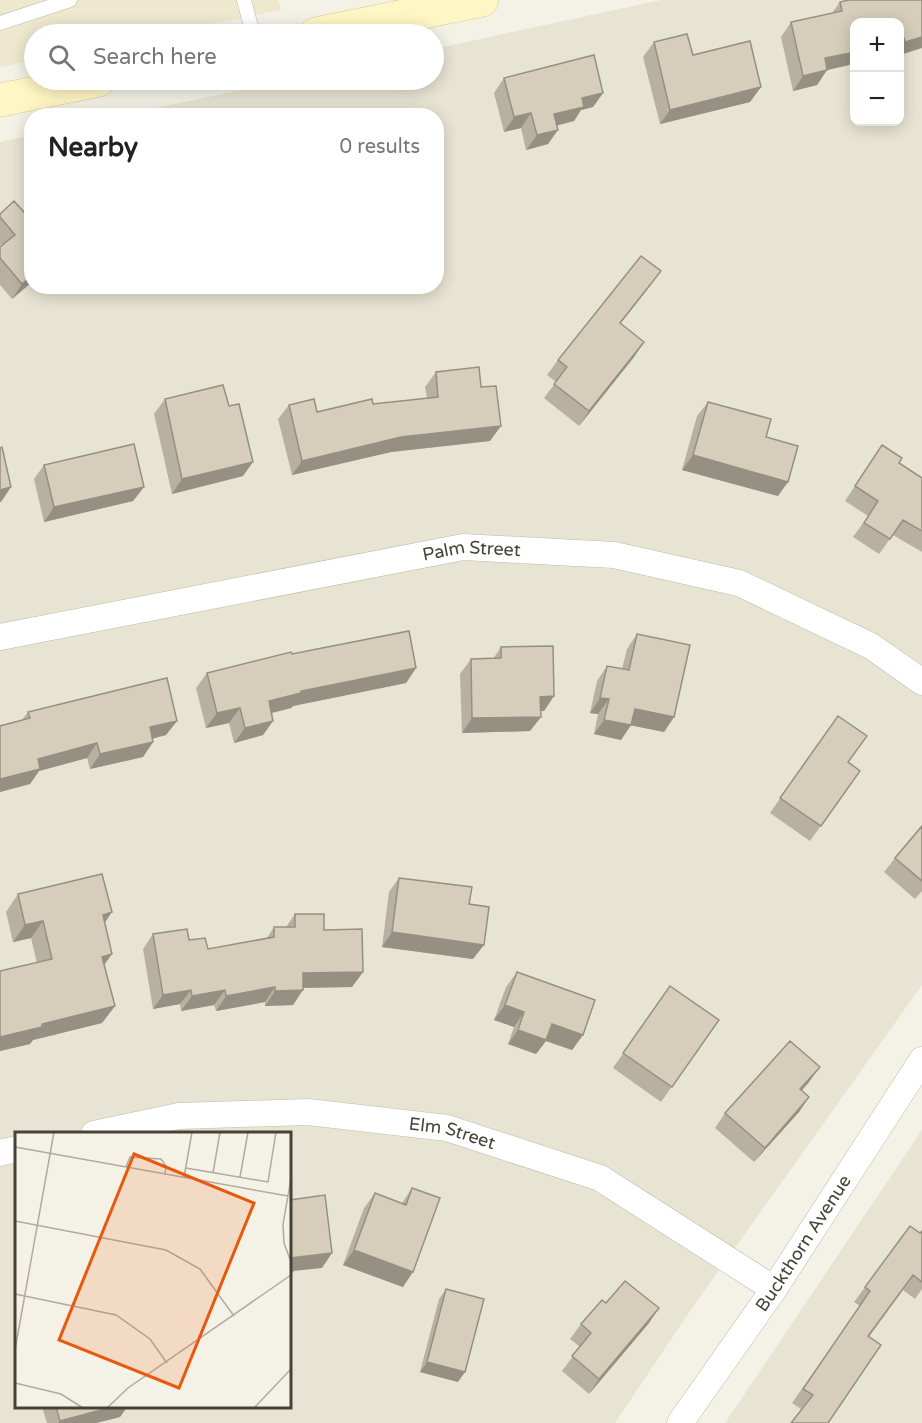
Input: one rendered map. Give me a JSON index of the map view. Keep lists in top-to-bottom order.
{
  "streets": {
    "street": ["Palm Street", "Elm Street", "Buckthorn Avenue"]
  },
  "crossings": [
    ["Elm Street", "Buckthorn Avenue"]
  ],
  "page": {
    "map_buttons": ["+", "−"],
    "search": "Search here",
    "heading": ["Nearby", "0 results"]
  }
}
